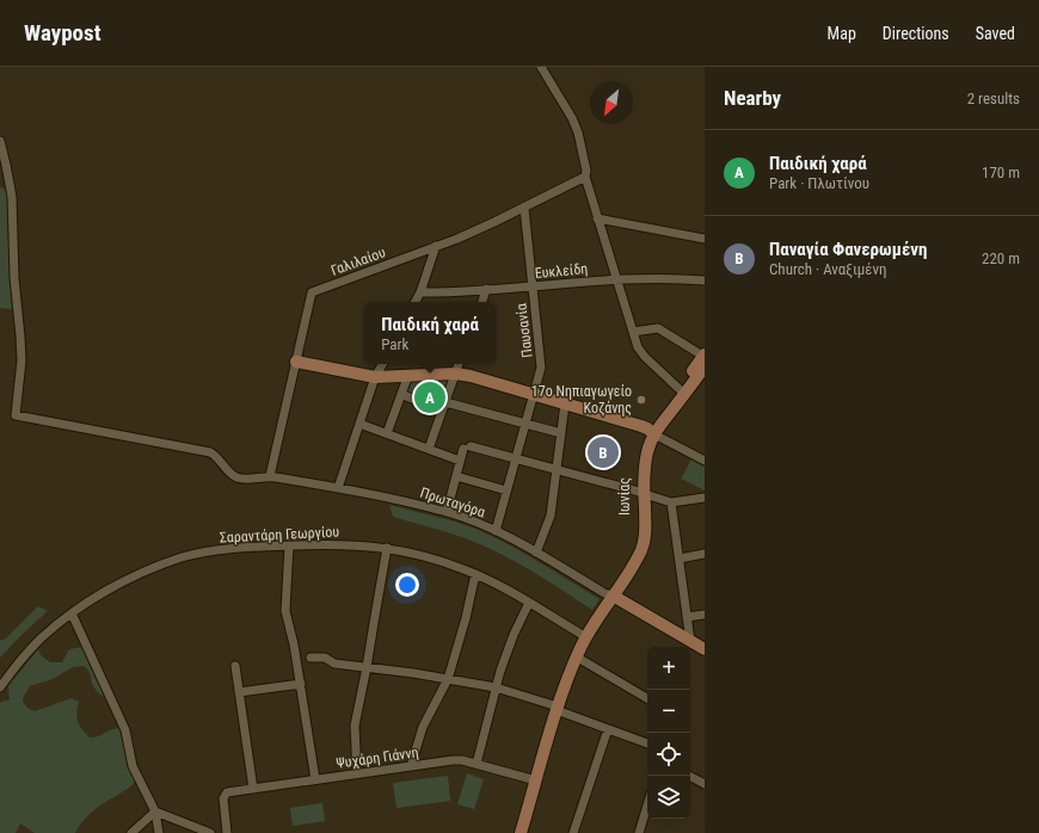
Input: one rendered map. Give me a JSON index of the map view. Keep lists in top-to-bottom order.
{
  "streets": {
    "main road": ["Ιωνίας"],
    "street": [
      "Γαλιλαίου",
      "Ευκλείδη",
      "Παυσανία",
      "Πρωταγόρα",
      "Σαραντάρη Γεωργίου",
      "Ψυχάρη Γιάννη"
    ]
  },
  "crossings": [
    ["Γαλιλαίου", "Παυσανία"],
    ["Γαλιλαίου", "Πρωταγόρα"],
    ["Ευκλείδη", "Παυσανία"],
    ["Παυσανία", "Πρωταγόρα"],
    ["Ιωνίας", "Πρωταγόρα"],
    ["Ιωνίας", "Σαραντάρη Γεωργίου"],
    ["Ιωνίας", "Ψυχάρη Γιάννη"]
  ],
  "places": ["17ο Νηπιαγωγείο Κοζάνης"],
  "north": "bottom left",
  "page": {
    "header": "Waypost",
    "nav": ["Map", "Directions", "Saved"],
    "heading": ["Nearby", "2 results"],
    "list": [
      {
        "mark": "A",
        "name": "Παιδική χαρά",
        "note": "Park · Πλωτίνου",
        "value": "170 m"
      },
      {
        "mark": "B",
        "name": "Παναγία Φανερωμένη",
        "note": "Church · Αναξιμένη",
        "value": "220 m"
      }
    ],
    "popup": ["Παιδική χαρά", "Park"],
    "pins": ["A", "B"],
    "map_buttons": ["+", "−"]
  }
}
